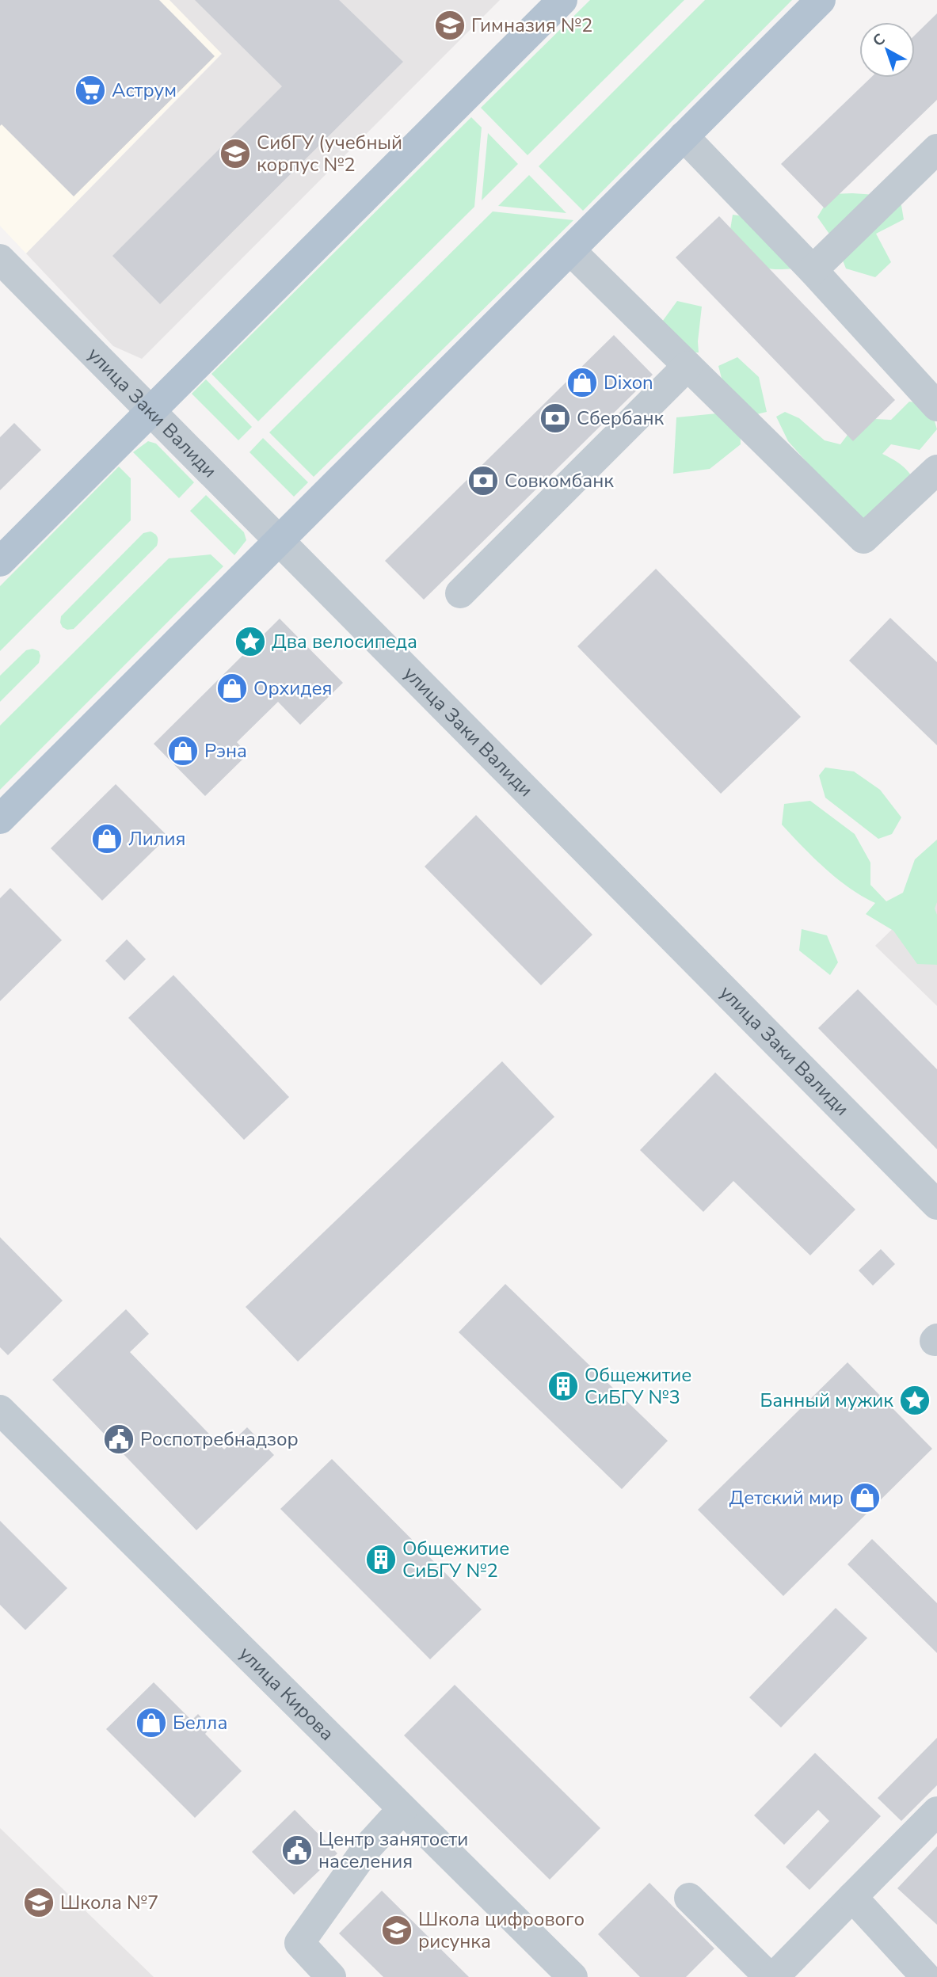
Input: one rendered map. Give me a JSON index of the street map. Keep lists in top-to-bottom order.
{
  "streets": {
    "street": ["улица Заки Валиди", "улица Кирова"]
  },
  "places": {
    "school or university": [
      "Гимназия №2",
      "СибГУ (учебный корпус №2",
      "Школа №7",
      "Школа цифрового рисунка"
    ],
    "supermarket": ["Аструм"],
    "shop": [
      "Dixon",
      "Орхидея",
      "Рэна",
      "Лилия",
      "Детский мир",
      "Белла"
    ],
    "bank": ["Сбербанк", "Совкомбанк"],
    "place": ["Два велосипеда", "Банный мужик"],
    "building": ["Общежитие СиБГУ №3", "Общежитие СиБГУ №2"],
    "public building": ["Роспотребнадзор", "Центр занятости населения"]
  },
  "north": "top left"
}
